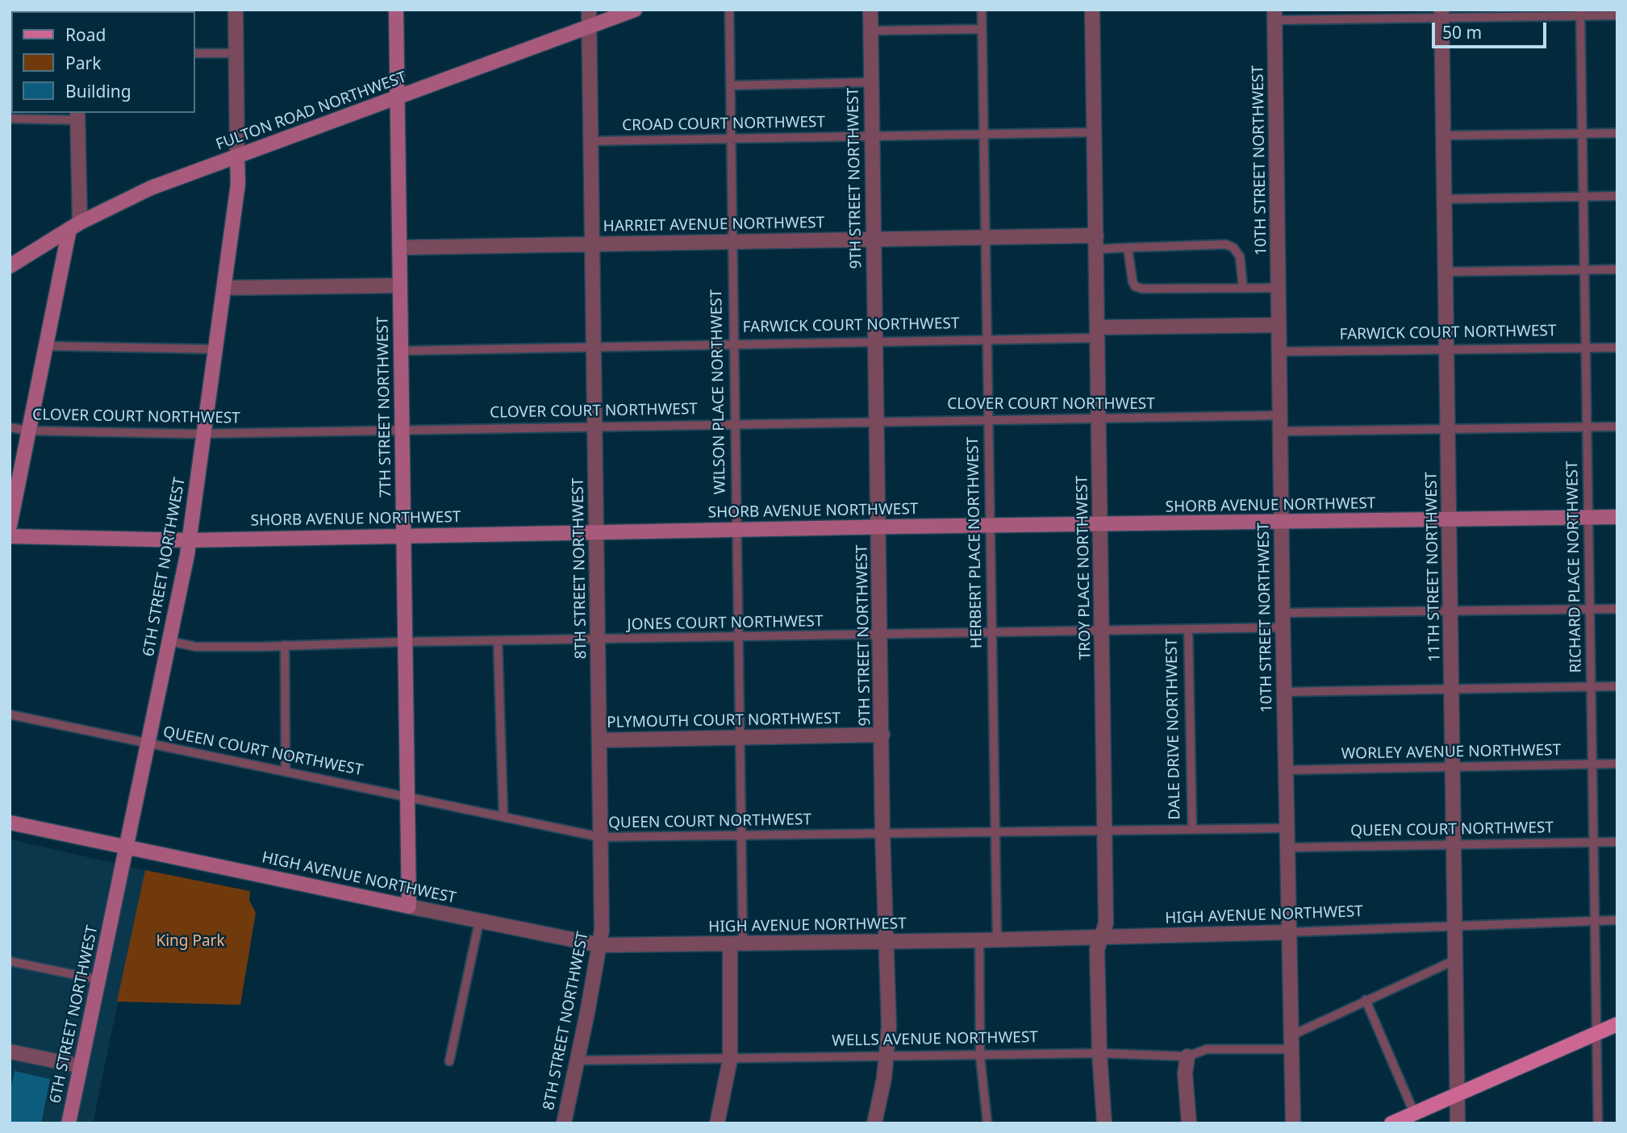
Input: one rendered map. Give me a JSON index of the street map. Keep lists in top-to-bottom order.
{
  "streets": {
    "street": [
      "FULTON ROAD NORTHWEST",
      "10TH STREET NORTHWEST",
      "9TH STREET NORTHWEST",
      "HARRIET AVENUE NORTHWEST",
      "FARWICK COURT NORTHWEST",
      "WILSON PLACE NORTHWEST",
      "7TH STREET NORTHWEST",
      "SHORB AVENUE NORTHWEST",
      "6TH STREET NORTHWEST",
      "11TH STREET NORTHWEST",
      "TROY PLACE NORTHWEST",
      "8TH STREET NORTHWEST",
      "PLYMOUTH COURT NORTHWEST",
      "HIGH AVENUE NORTHWEST"
    ],
    "lane": [
      "CROAD COURT NORTHWEST",
      "CLOVER COURT NORTHWEST",
      "HERBERT PLACE NORTHWEST",
      "RICHARD PLACE NORTHWEST",
      "JONES COURT NORTHWEST",
      "DALE DRIVE NORTHWEST",
      "QUEEN COURT NORTHWEST",
      "WORLEY AVENUE NORTHWEST",
      "WELLS AVENUE NORTHWEST"
    ]
  },
  "crossings": [
    ["FULTON ROAD NORTHWEST", "7TH STREET NORTHWEST"],
    ["FULTON ROAD NORTHWEST", "6TH STREET NORTHWEST"],
    ["FULTON ROAD NORTHWEST", "8TH STREET NORTHWEST"],
    ["CROAD COURT NORTHWEST", "9TH STREET NORTHWEST"],
    ["CROAD COURT NORTHWEST", "WILSON PLACE NORTHWEST"],
    ["CROAD COURT NORTHWEST", "HERBERT PLACE NORTHWEST"],
    ["CROAD COURT NORTHWEST", "TROY PLACE NORTHWEST"],
    ["CROAD COURT NORTHWEST", "8TH STREET NORTHWEST"],
    ["10TH STREET NORTHWEST", "FARWICK COURT NORTHWEST"],
    ["10TH STREET NORTHWEST", "CLOVER COURT NORTHWEST"],
    ["10TH STREET NORTHWEST", "SHORB AVENUE NORTHWEST"],
    ["10TH STREET NORTHWEST", "JONES COURT NORTHWEST"],
    ["10TH STREET NORTHWEST", "QUEEN COURT NORTHWEST"],
    ["10TH STREET NORTHWEST", "WORLEY AVENUE NORTHWEST"],
    ["10TH STREET NORTHWEST", "HIGH AVENUE NORTHWEST"],
    ["10TH STREET NORTHWEST", "WELLS AVENUE NORTHWEST"],
    ["9TH STREET NORTHWEST", "HARRIET AVENUE NORTHWEST"],
    ["9TH STREET NORTHWEST", "FARWICK COURT NORTHWEST"],
    ["9TH STREET NORTHWEST", "CLOVER COURT NORTHWEST"],
    ["9TH STREET NORTHWEST", "SHORB AVENUE NORTHWEST"],
    ["9TH STREET NORTHWEST", "JONES COURT NORTHWEST"],
    ["9TH STREET NORTHWEST", "PLYMOUTH COURT NORTHWEST"],
    ["9TH STREET NORTHWEST", "QUEEN COURT NORTHWEST"],
    ["9TH STREET NORTHWEST", "HIGH AVENUE NORTHWEST"],
    ["9TH STREET NORTHWEST", "WELLS AVENUE NORTHWEST"],
    ["HARRIET AVENUE NORTHWEST", "WILSON PLACE NORTHWEST"],
    ["HARRIET AVENUE NORTHWEST", "7TH STREET NORTHWEST"],
    ["HARRIET AVENUE NORTHWEST", "HERBERT PLACE NORTHWEST"],
    ["HARRIET AVENUE NORTHWEST", "TROY PLACE NORTHWEST"],
    ["HARRIET AVENUE NORTHWEST", "8TH STREET NORTHWEST"],
    ["FARWICK COURT NORTHWEST", "WILSON PLACE NORTHWEST"],
    ["FARWICK COURT NORTHWEST", "7TH STREET NORTHWEST"],
    ["FARWICK COURT NORTHWEST", "HERBERT PLACE NORTHWEST"],
    ["FARWICK COURT NORTHWEST", "11TH STREET NORTHWEST"],
    ["FARWICK COURT NORTHWEST", "RICHARD PLACE NORTHWEST"],
    ["FARWICK COURT NORTHWEST", "TROY PLACE NORTHWEST"],
    ["FARWICK COURT NORTHWEST", "8TH STREET NORTHWEST"],
    ["WILSON PLACE NORTHWEST", "CLOVER COURT NORTHWEST"],
    ["WILSON PLACE NORTHWEST", "SHORB AVENUE NORTHWEST"],
    ["WILSON PLACE NORTHWEST", "JONES COURT NORTHWEST"],
    ["WILSON PLACE NORTHWEST", "PLYMOUTH COURT NORTHWEST"],
    ["WILSON PLACE NORTHWEST", "QUEEN COURT NORTHWEST"],
    ["WILSON PLACE NORTHWEST", "HIGH AVENUE NORTHWEST"],
    ["WILSON PLACE NORTHWEST", "WELLS AVENUE NORTHWEST"],
    ["CLOVER COURT NORTHWEST", "7TH STREET NORTHWEST"],
    ["CLOVER COURT NORTHWEST", "HERBERT PLACE NORTHWEST"],
    ["CLOVER COURT NORTHWEST", "6TH STREET NORTHWEST"],
    ["CLOVER COURT NORTHWEST", "TROY PLACE NORTHWEST"],
    ["CLOVER COURT NORTHWEST", "8TH STREET NORTHWEST"],
    ["7TH STREET NORTHWEST", "SHORB AVENUE NORTHWEST"],
    ["7TH STREET NORTHWEST", "JONES COURT NORTHWEST"],
    ["7TH STREET NORTHWEST", "QUEEN COURT NORTHWEST"],
    ["7TH STREET NORTHWEST", "HIGH AVENUE NORTHWEST"],
    ["SHORB AVENUE NORTHWEST", "HERBERT PLACE NORTHWEST"],
    ["SHORB AVENUE NORTHWEST", "6TH STREET NORTHWEST"],
    ["SHORB AVENUE NORTHWEST", "11TH STREET NORTHWEST"],
    ["SHORB AVENUE NORTHWEST", "RICHARD PLACE NORTHWEST"],
    ["SHORB AVENUE NORTHWEST", "TROY PLACE NORTHWEST"],
    ["SHORB AVENUE NORTHWEST", "8TH STREET NORTHWEST"],
    ["HERBERT PLACE NORTHWEST", "JONES COURT NORTHWEST"],
    ["HERBERT PLACE NORTHWEST", "QUEEN COURT NORTHWEST"],
    ["HERBERT PLACE NORTHWEST", "HIGH AVENUE NORTHWEST"],
    ["6TH STREET NORTHWEST", "JONES COURT NORTHWEST"],
    ["6TH STREET NORTHWEST", "QUEEN COURT NORTHWEST"],
    ["6TH STREET NORTHWEST", "HIGH AVENUE NORTHWEST"],
    ["11TH STREET NORTHWEST", "JONES COURT NORTHWEST"],
    ["11TH STREET NORTHWEST", "QUEEN COURT NORTHWEST"],
    ["11TH STREET NORTHWEST", "WORLEY AVENUE NORTHWEST"],
    ["11TH STREET NORTHWEST", "HIGH AVENUE NORTHWEST"],
    ["11TH STREET NORTHWEST", "WELLS AVENUE NORTHWEST"],
    ["RICHARD PLACE NORTHWEST", "JONES COURT NORTHWEST"],
    ["RICHARD PLACE NORTHWEST", "QUEEN COURT NORTHWEST"],
    ["RICHARD PLACE NORTHWEST", "WORLEY AVENUE NORTHWEST"],
    ["RICHARD PLACE NORTHWEST", "HIGH AVENUE NORTHWEST"],
    ["TROY PLACE NORTHWEST", "JONES COURT NORTHWEST"],
    ["TROY PLACE NORTHWEST", "QUEEN COURT NORTHWEST"],
    ["TROY PLACE NORTHWEST", "HIGH AVENUE NORTHWEST"],
    ["TROY PLACE NORTHWEST", "WELLS AVENUE NORTHWEST"],
    ["8TH STREET NORTHWEST", "JONES COURT NORTHWEST"],
    ["8TH STREET NORTHWEST", "PLYMOUTH COURT NORTHWEST"],
    ["8TH STREET NORTHWEST", "QUEEN COURT NORTHWEST"],
    ["8TH STREET NORTHWEST", "HIGH AVENUE NORTHWEST"],
    ["8TH STREET NORTHWEST", "WELLS AVENUE NORTHWEST"],
    ["JONES COURT NORTHWEST", "DALE DRIVE NORTHWEST"],
    ["DALE DRIVE NORTHWEST", "QUEEN COURT NORTHWEST"]
  ],
  "parks": ["King Park"],
  "legend": ["Road", "Park", "Building"],
  "scale_bar": "50 m"
}
